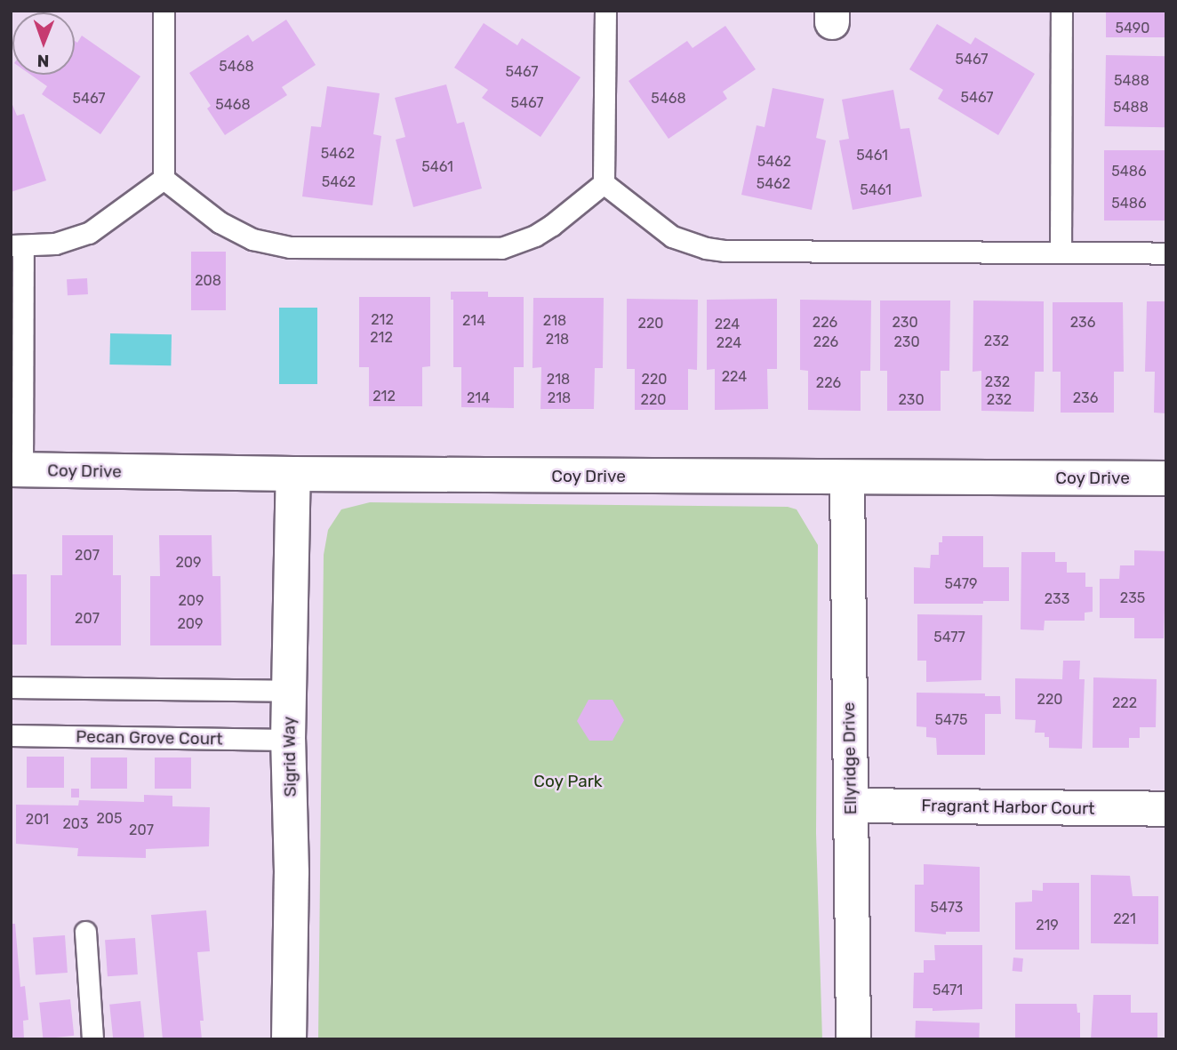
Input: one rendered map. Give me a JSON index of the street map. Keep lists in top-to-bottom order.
{
  "streets": {
    "street": [
      "Coy Drive",
      "Sigrid Way",
      "Ellyridge Drive",
      "Fragrant Harbor Court"
    ],
    "lane": ["Pecan Grove Court"]
  },
  "crossings": [
    ["Coy Drive", "Sigrid Way"],
    ["Coy Drive", "Ellyridge Drive"],
    ["Pecan Grove Court", "Sigrid Way"],
    ["Ellyridge Drive", "Fragrant Harbor Court"]
  ],
  "parks": ["Coy Park"],
  "house_numbers": [
    "5490",
    "5467",
    "5468",
    "5467",
    "5488",
    "5467",
    "5467",
    "5468",
    "5467",
    "5468",
    "5488",
    "5462",
    "5461",
    "5462",
    "5461",
    "5486",
    "5462",
    "5462",
    "5461",
    "5486",
    "208",
    "212",
    "214",
    "218",
    "226",
    "230",
    "236",
    "220",
    "224",
    "212",
    "218",
    "232",
    "226",
    "230",
    "224",
    "224",
    "218",
    "220",
    "232",
    "226",
    "212",
    "214",
    "218",
    "236",
    "220",
    "230",
    "232",
    "207",
    "209",
    "5479",
    "235",
    "233",
    "209",
    "207",
    "209",
    "5477",
    "220",
    "222",
    "5475",
    "205",
    "201",
    "203",
    "207",
    "5473",
    "221",
    "219",
    "5471"
  ],
  "north": "bottom"
}
